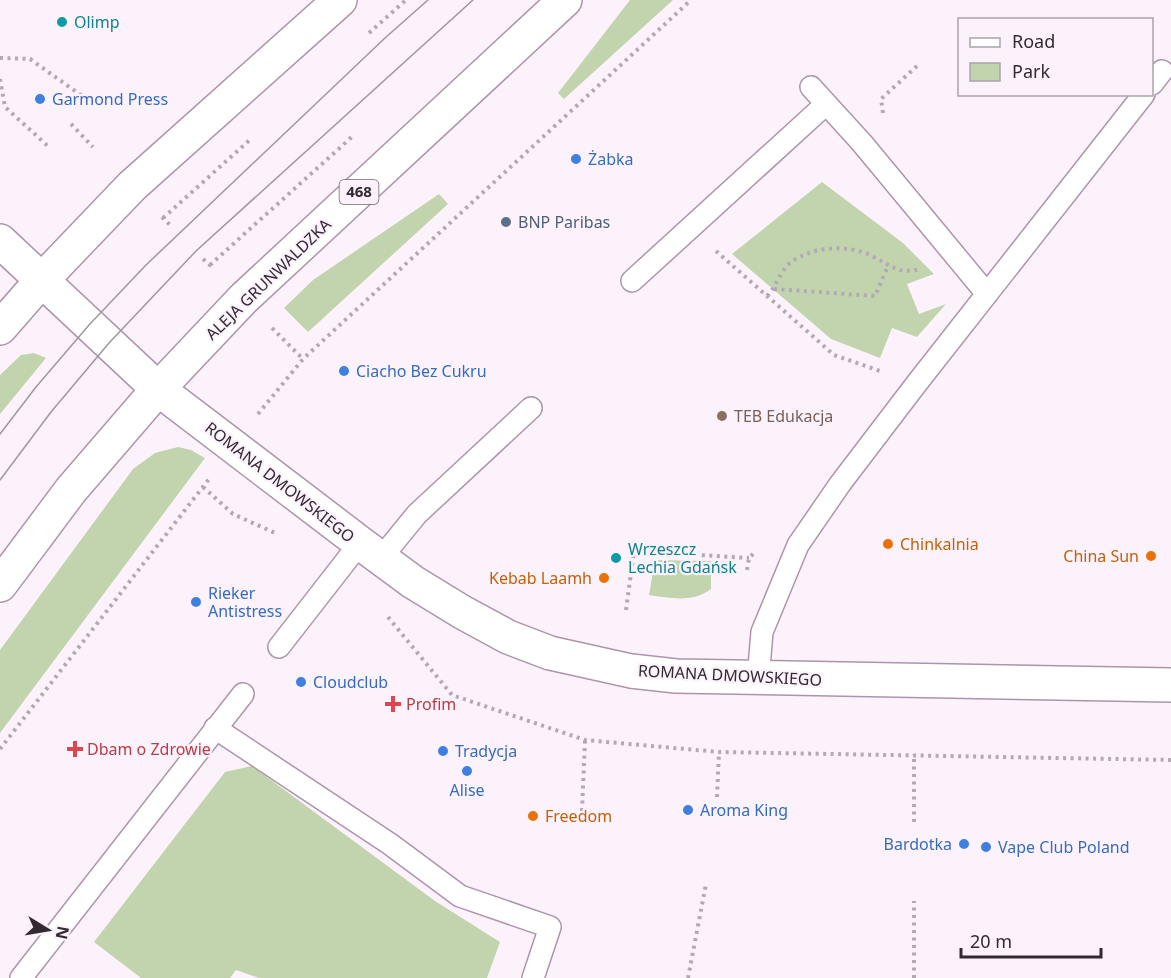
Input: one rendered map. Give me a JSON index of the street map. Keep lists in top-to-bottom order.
{
  "streets": {
    "main road": ["468", "ALEJA GRUNWALDZKA", "ROMANA DMOWSKIEGO"]
  },
  "crossings": [
    ["ALEJA GRUNWALDZKA", "ROMANA DMOWSKIEGO"]
  ],
  "places": {
    "other": [
      "Olimp",
      "Garmond Press",
      "Żabka",
      "BNP Paribas",
      "Ciacho Bez Cukru",
      "TEB Edukacja",
      "Chinkalnia",
      "China Sun",
      "Wrzeszcz Lechia Gdańsk",
      "Kebab Laamh",
      "Rieker Antistress",
      "Cloudclub",
      "Tradycja",
      "Alise",
      "Aroma King",
      "Freedom",
      "Bardotka",
      "Vape Club Poland"
    ],
    "health": ["Profim", "Dbam o Zdrowie"]
  },
  "legend": ["Road", "Park"],
  "scale_bar": "20 m",
  "north": "right"
}
